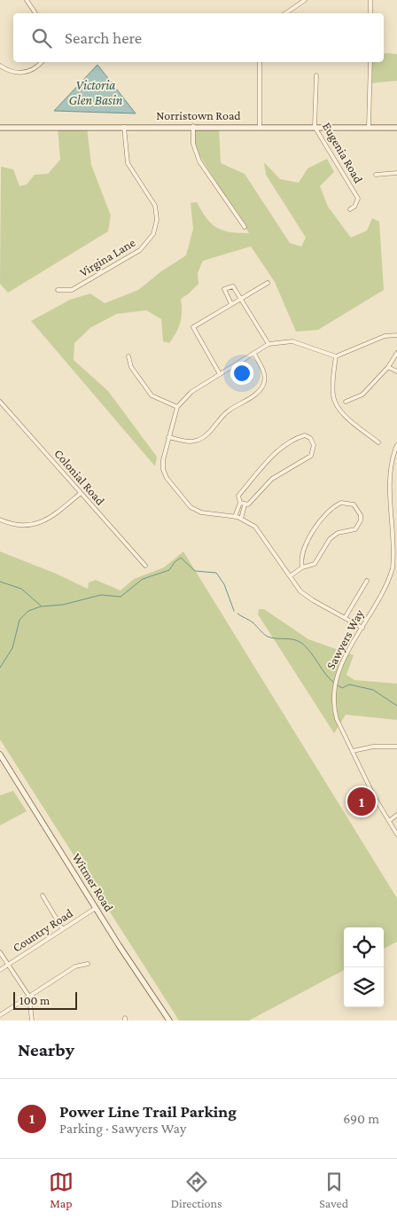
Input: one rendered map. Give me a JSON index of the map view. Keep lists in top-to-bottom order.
{
  "streets": {
    "main road": ["Norristown Road", "Witmer Road"],
    "street": [
      "Eugenia Road",
      "Virgina Lane",
      "Colonial Road",
      "Sawyers Way",
      "Country Road"
    ]
  },
  "crossings": [
    ["Norristown Road", "Eugenia Road"],
    ["Norristown Road", "Virgina Lane"],
    ["Witmer Road", "Country Road"]
  ],
  "water": ["Victoria Glen Basin"],
  "scale_bar": "100 m",
  "page": {
    "search": "Search here",
    "pins": "1",
    "scale": "100 m",
    "heading": "Nearby",
    "list": [
      {
        "mark": "1",
        "name": "Power Line Trail Parking",
        "note": "Parking · Sawyers Way",
        "value": "690 m"
      }
    ],
    "nav": ["Map", "Directions", "Saved"]
  }
}
